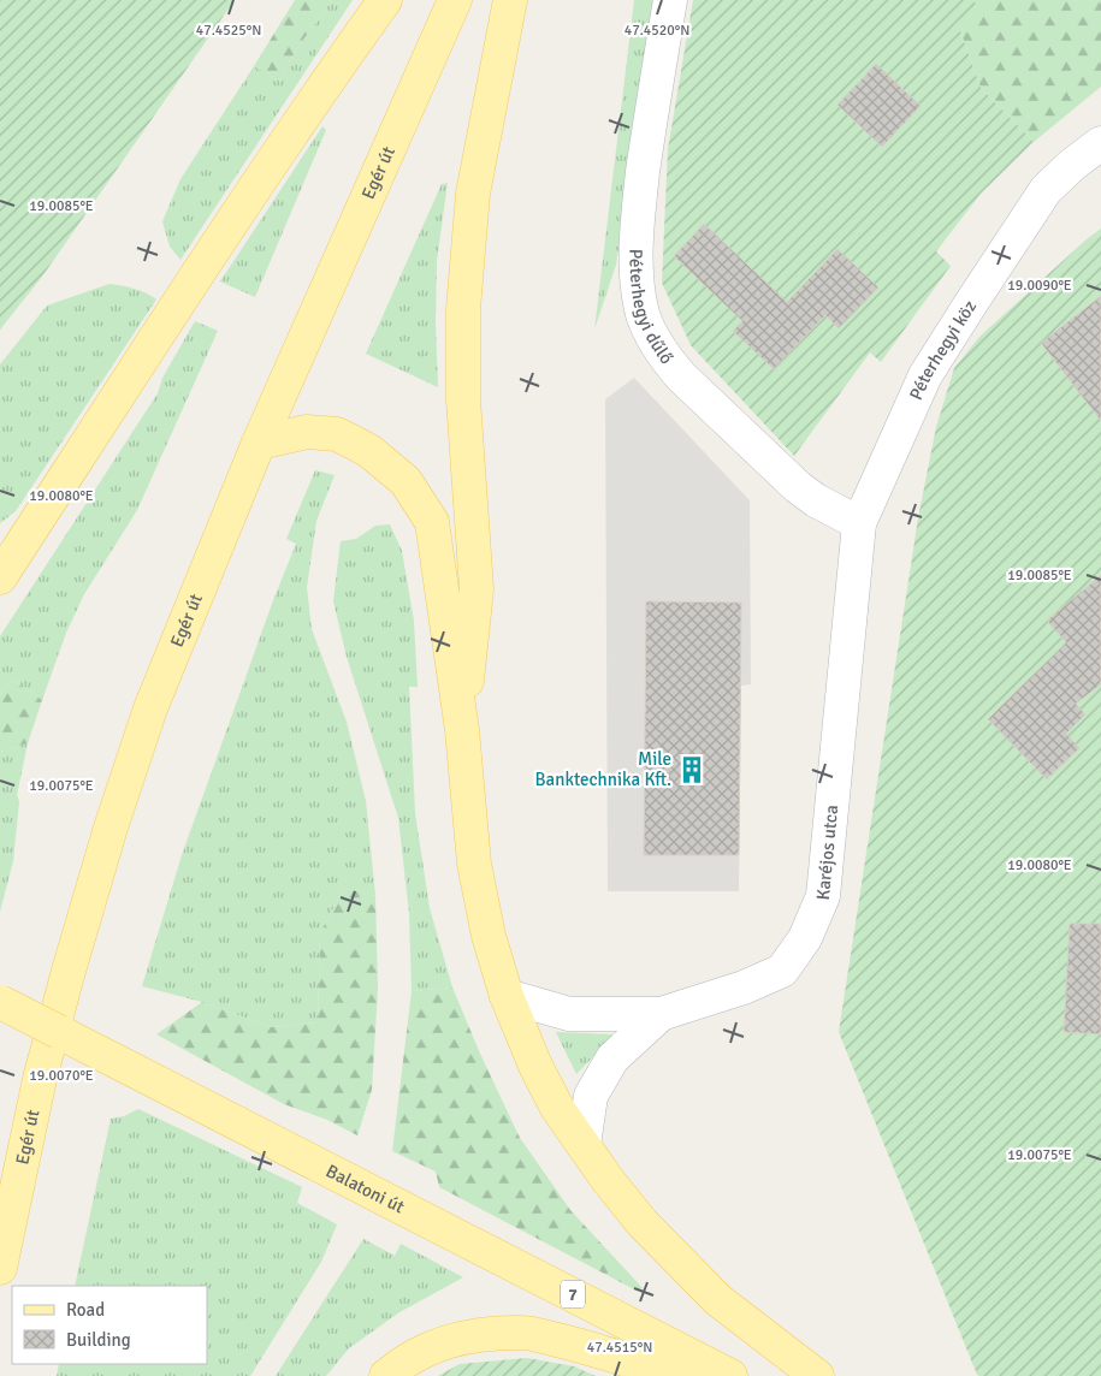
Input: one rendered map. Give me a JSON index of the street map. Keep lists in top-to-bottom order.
{
  "streets": {
    "main road": ["Egér út", "Balatoni út", "7"],
    "street": ["Péterhegyi dűlő", "Péterhegyi köz", "Karéjos utca"]
  },
  "crossings": [
    ["Péterhegyi dűlő", "Péterhegyi köz"],
    ["Péterhegyi dűlő", "Karéjos utca"],
    ["Péterhegyi köz", "Karéjos utca"]
  ],
  "places": {
    "building": ["Mile Banktechnika Kft."]
  },
  "legend": ["Road", "Building"],
  "coordinates": [
    "47.4525°N",
    "47.4520°N",
    "19.0085°E",
    "19.0090°E",
    "19.0080°E",
    "19.0075°E",
    "19.0070°E",
    "47.4515°N"
  ]
}
